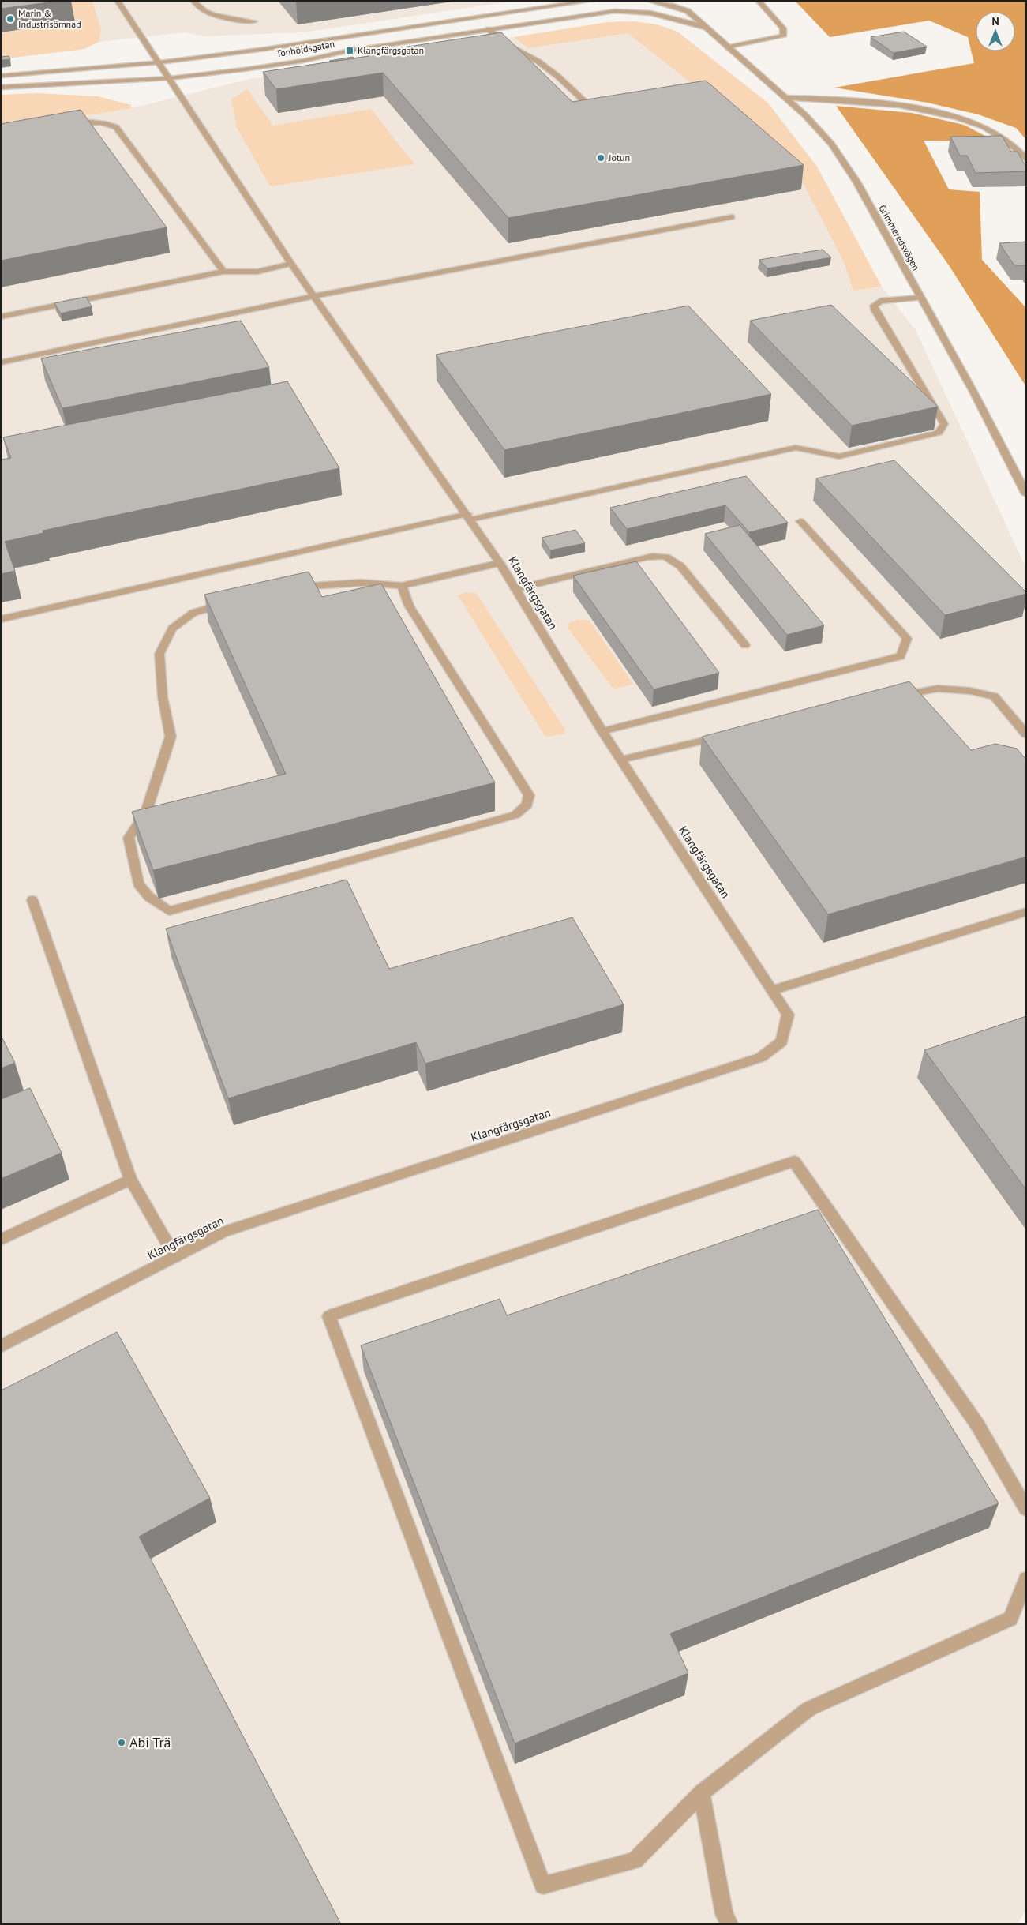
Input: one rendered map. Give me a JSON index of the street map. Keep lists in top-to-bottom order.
{
  "streets": {
    "street": ["Tonhöjdsgatan", "Grimmeredsvägen", "Klangfärgsgatan"]
  },
  "crossings": [
    ["Tonhöjdsgatan", "Grimmeredsvägen"],
    ["Tonhöjdsgatan", "Klangfärgsgatan"]
  ],
  "places": {
    "other": ["Marin & Industrisömnad", "Jotun", "Abi Trä"],
    "transit": ["Klangfärgsgatan"]
  },
  "north": "top"
}
